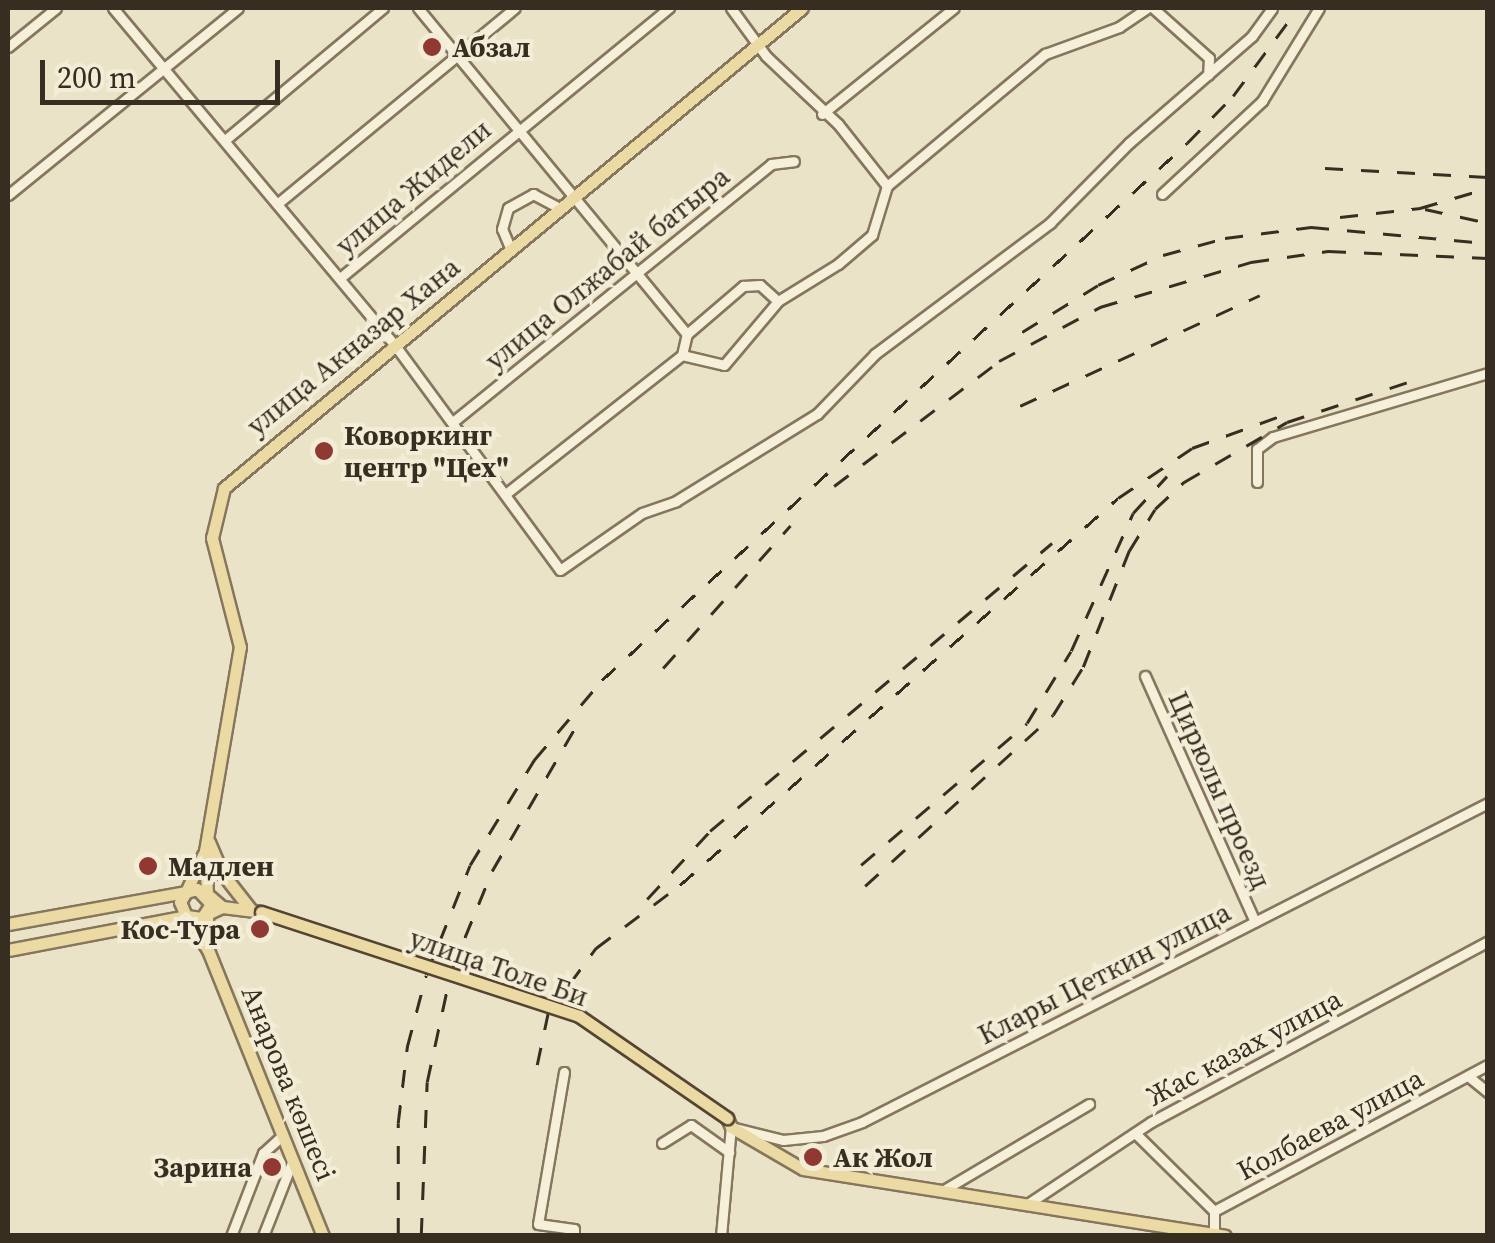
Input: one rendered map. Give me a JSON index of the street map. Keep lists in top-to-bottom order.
{
  "streets": {
    "main road": ["улица Акназар Хана", "улица Толе Би", "Анарова көшесі"],
    "street": [
      "улица Жидели",
      "улица Олжабай батыра",
      "Цирюлы проезд",
      "Клары Цеткин улица",
      "Жас казах улица",
      "Колбаева улица"
    ]
  },
  "crossings": [
    ["Цирюлы проезд", "Клары Цеткин улица"],
    ["улица Толе Би", "Клары Цеткин улица"],
    ["улица Толе Би", "Жас казах улица"],
    ["улица Толе Би", "Колбаева улица"]
  ],
  "places": [
    "Абзал",
    "Коворкинг центр \"Цех\"",
    "Мадлен",
    "Кос-Тура",
    "Ак Жол",
    "Зарина"
  ],
  "scale_bar": "200 m"
}
